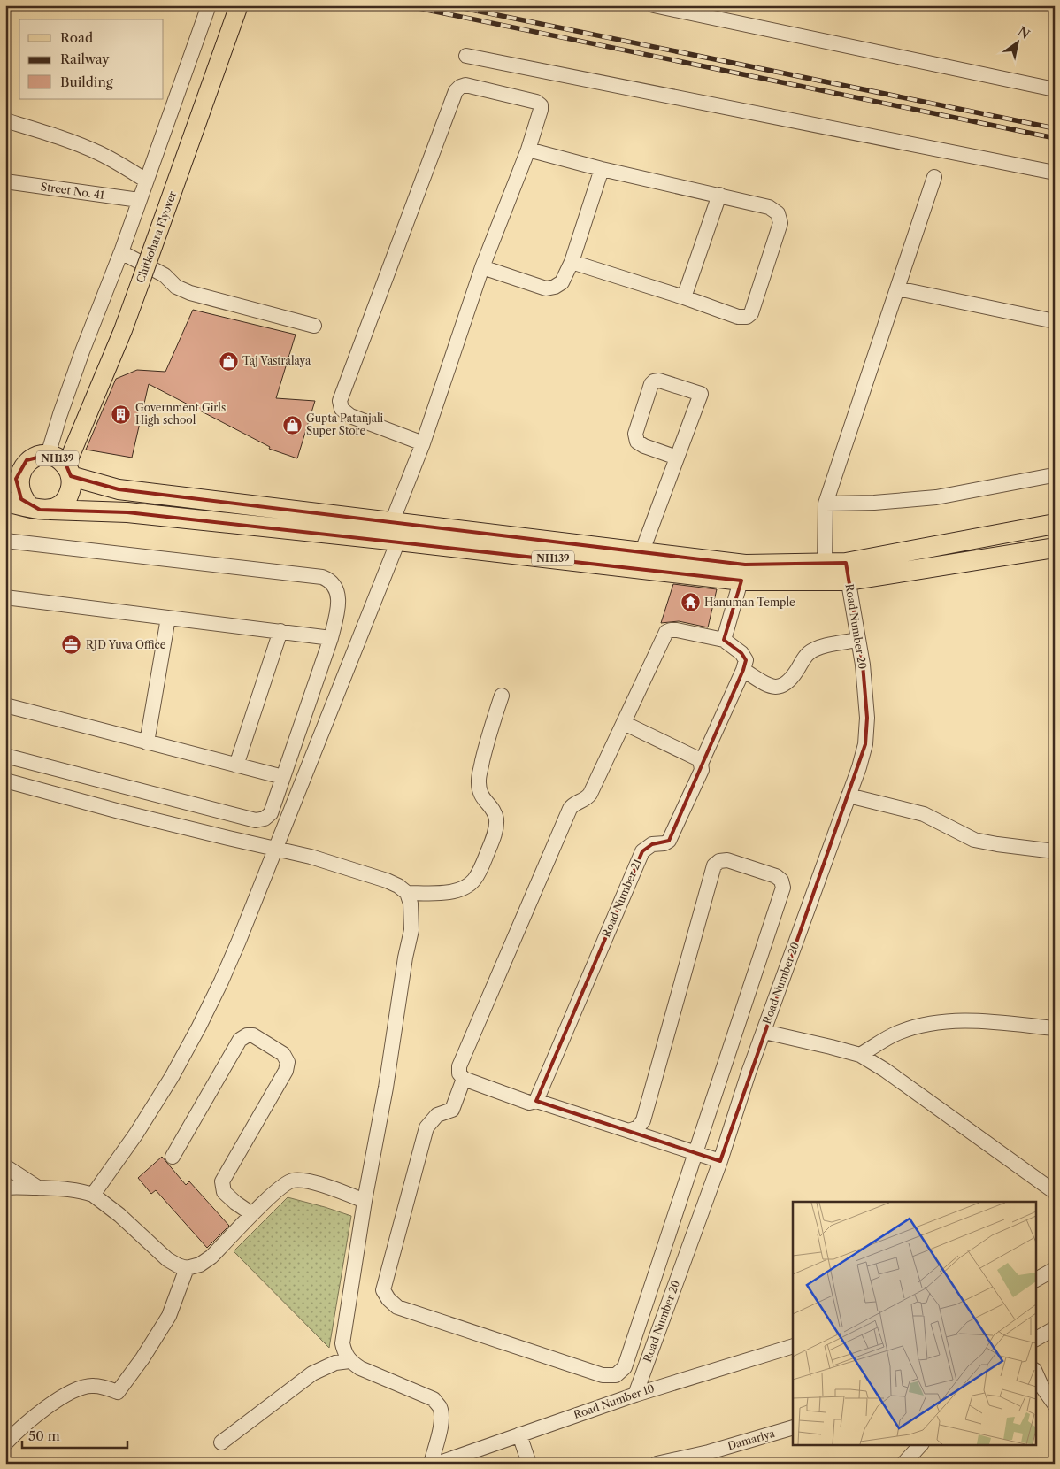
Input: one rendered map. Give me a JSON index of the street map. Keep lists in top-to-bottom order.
{
  "streets": {
    "highway": ["NH139"],
    "main road": ["Chitkohara Flyover"],
    "street": [
      "Street No. 41",
      "Road Number 20",
      "Road Number 21",
      "Road Number 10",
      "Damariya"
    ]
  },
  "crossings": [
    ["Chitkohara Flyover", "NH139"],
    ["NH139", "Road Number 20"],
    ["Road Number 20", "Road Number 10"]
  ],
  "places": {
    "shop": ["Taj Vastralaya", "Gupta Patanjali Super Store"],
    "building": ["Government Girls High school"],
    "temple": ["Hanuman Temple"],
    "office": ["RJD Yuva Office"]
  },
  "legend": ["Road", "Railway", "Building"],
  "scale_bar": "50 m",
  "north": "top right"
}
